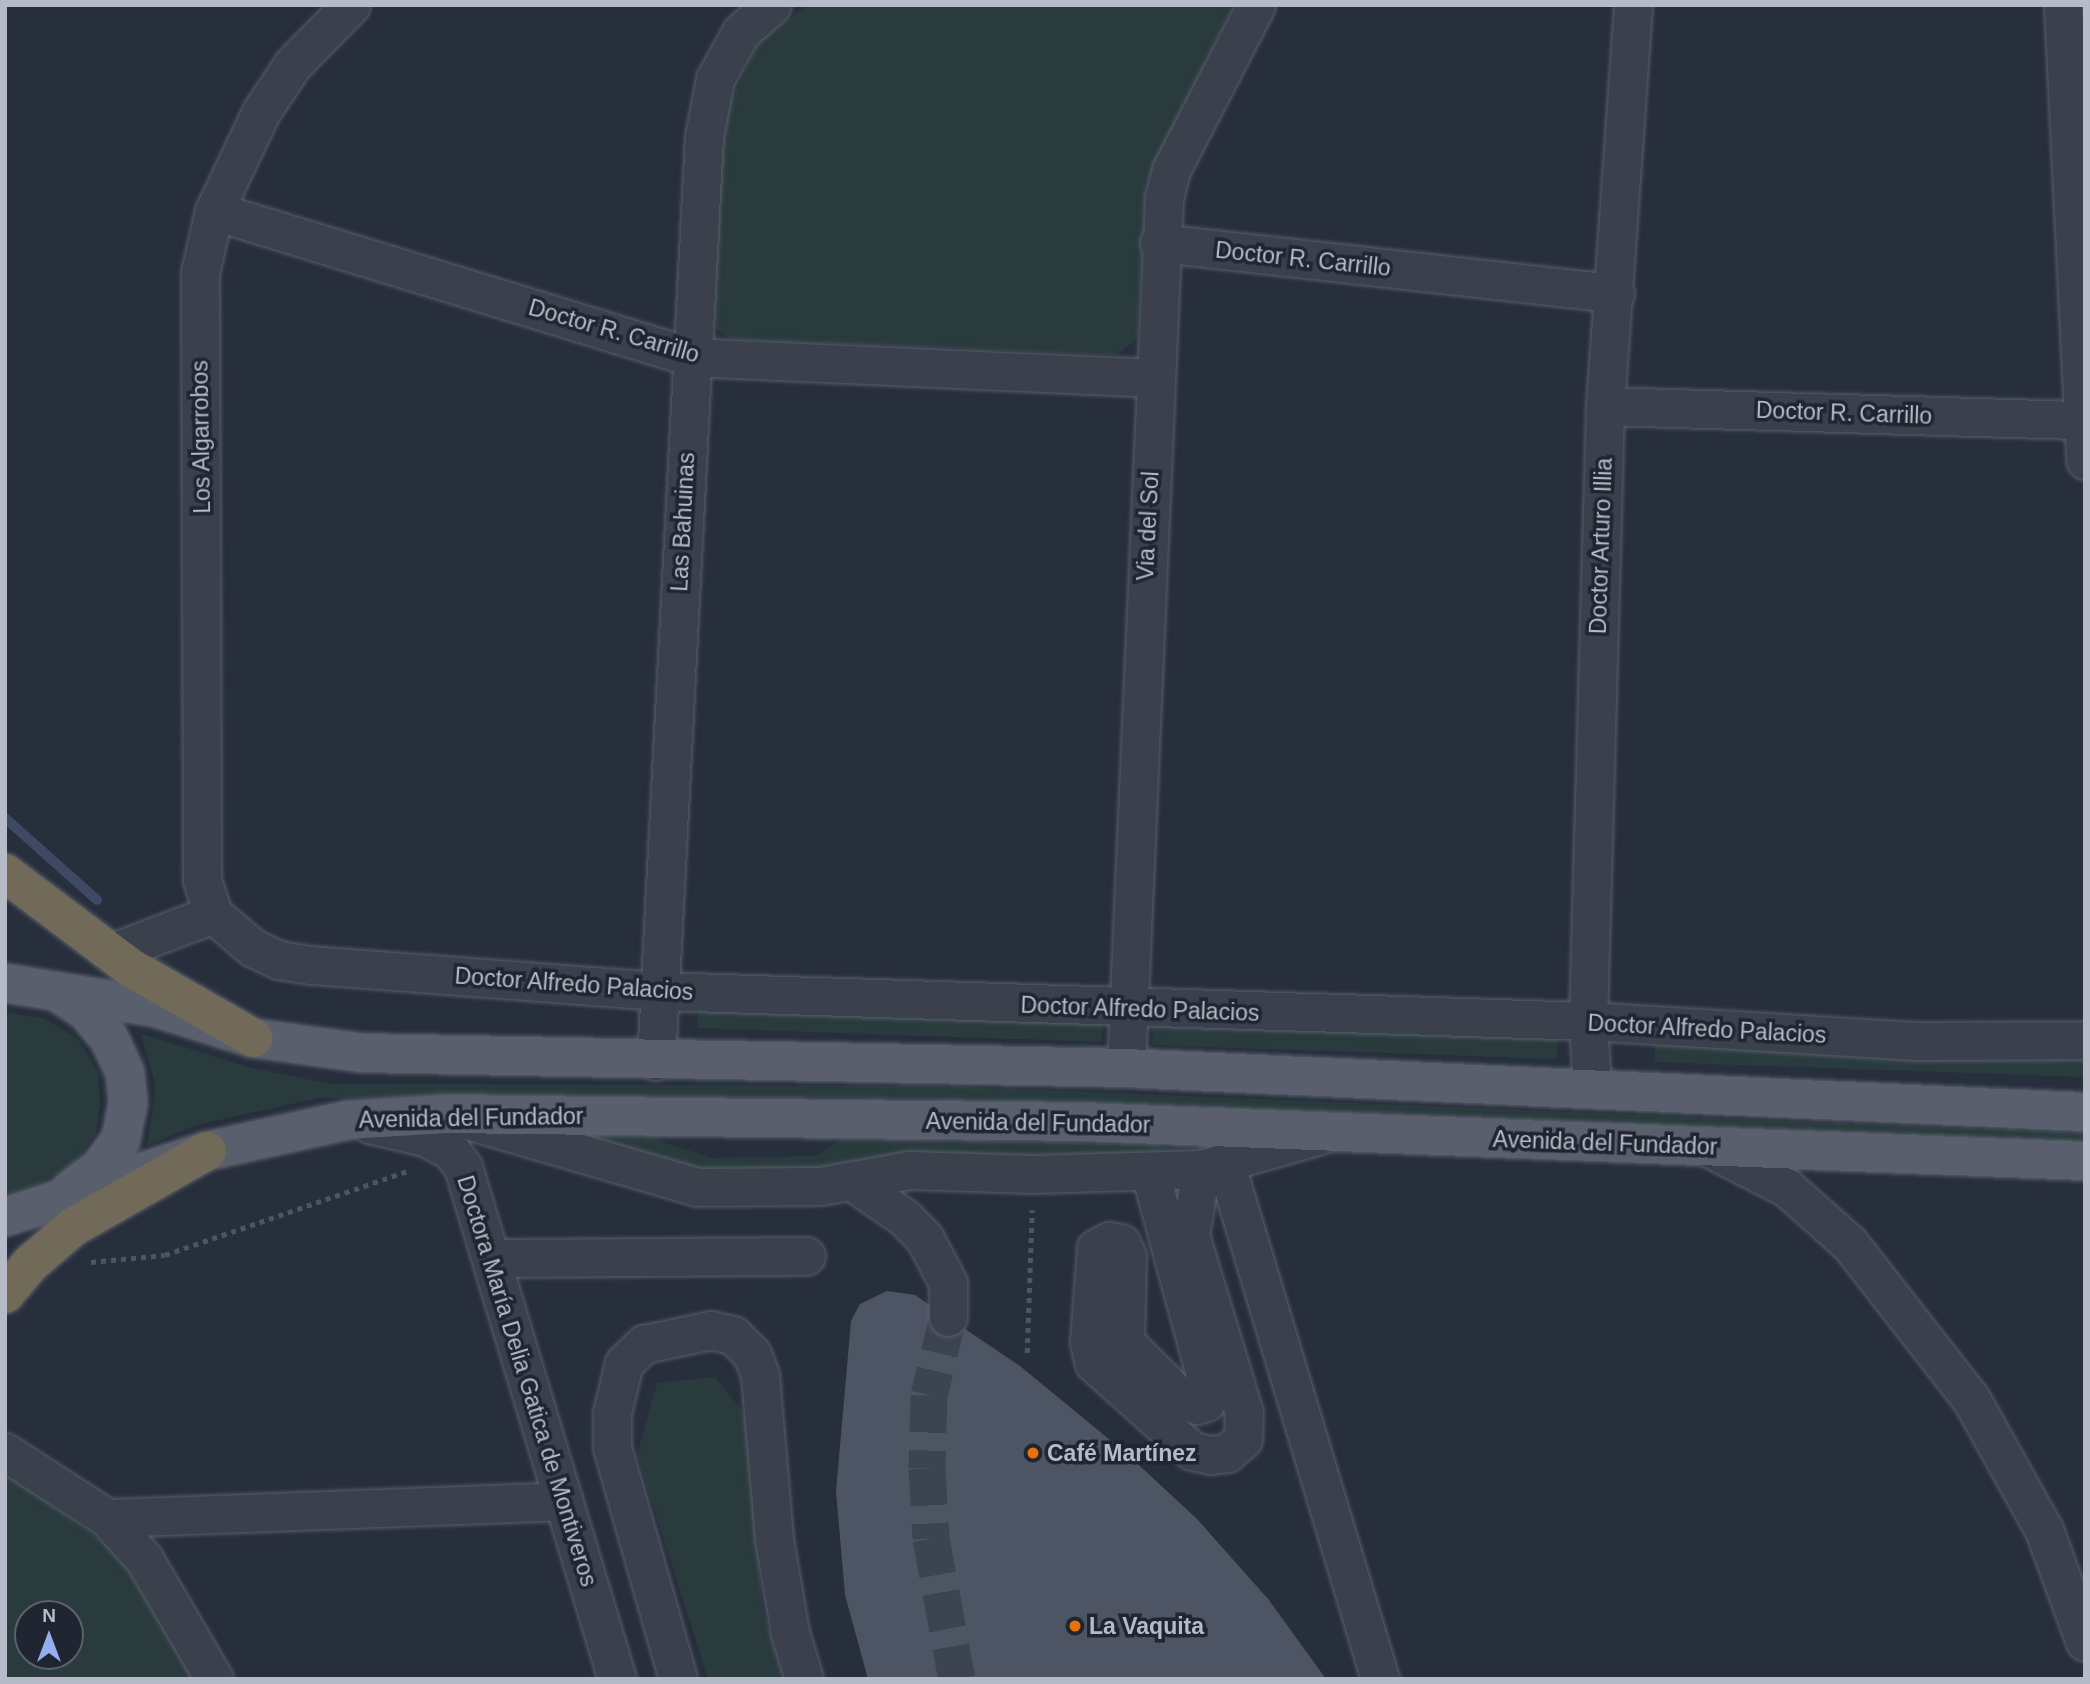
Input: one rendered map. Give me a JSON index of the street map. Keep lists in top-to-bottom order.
{
  "streets": {
    "main road": ["Avenida del Fundador"],
    "street": [
      "Doctor R. Carrillo",
      "Los Algarrobos",
      "Las Bahuinas",
      "Via del Sol",
      "Doctor Arturo Illia",
      "Doctor Alfredo Palacios",
      "Doctora María Delia Gatica de Montiveros"
    ]
  },
  "crossings": [
    ["Doctor R. Carrillo", "Los Algarrobos"],
    ["Doctor R. Carrillo", "Las Bahuinas"],
    ["Doctor R. Carrillo", "Via del Sol"],
    ["Doctor R. Carrillo", "Doctor Arturo Illia"],
    ["Los Algarrobos", "Doctor Alfredo Palacios"],
    ["Las Bahuinas", "Doctor Alfredo Palacios"],
    ["Via del Sol", "Doctor Alfredo Palacios"],
    ["Doctor Arturo Illia", "Doctor Alfredo Palacios"],
    ["Avenida del Fundador", "Doctora María Delia Gatica de Montiveros"]
  ],
  "places": ["Café Martínez", "La Vaquita"],
  "north": "top"
}
